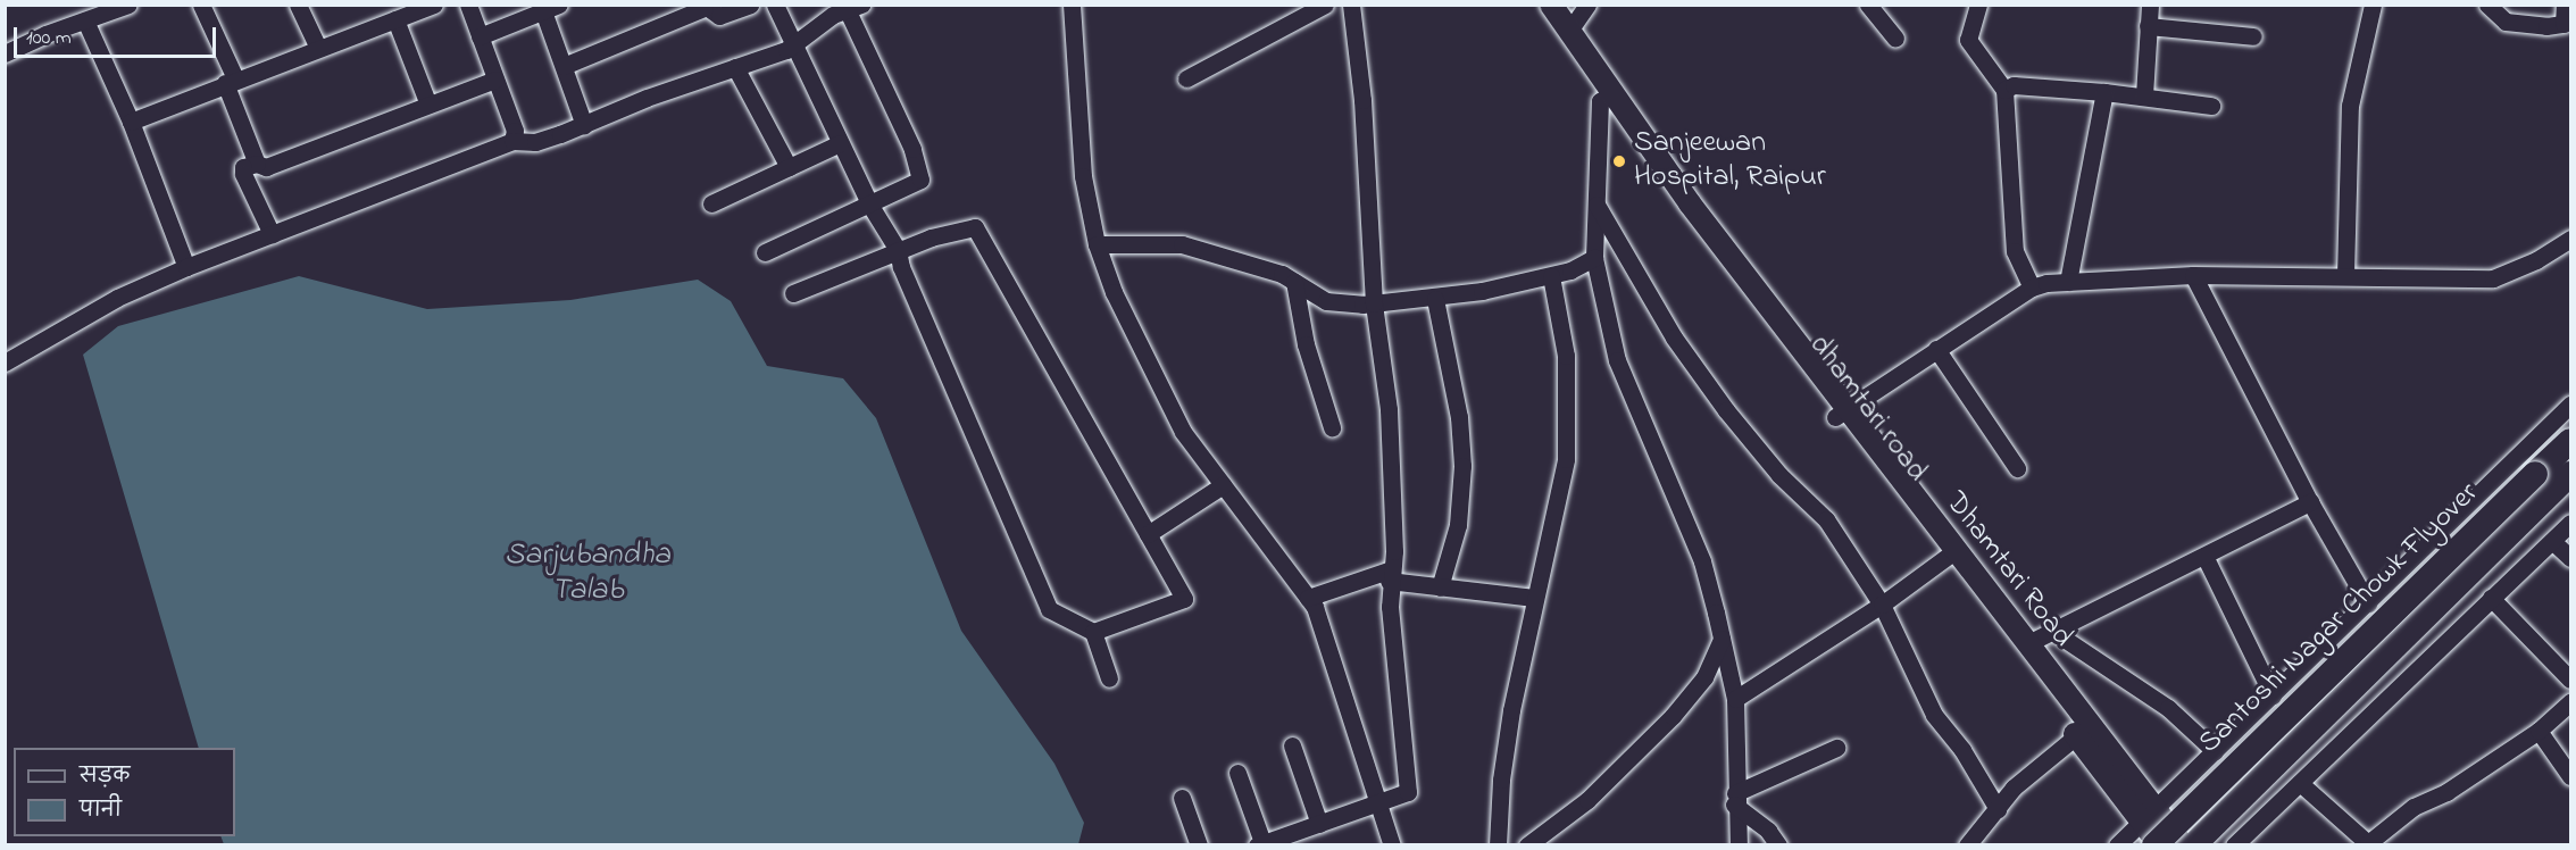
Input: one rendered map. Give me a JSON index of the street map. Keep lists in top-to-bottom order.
{
  "streets": {
    "highway": ["Santoshi Nagar Chowk Flyover"],
    "main road": ["dhamtari road", "Dhamtari Road"]
  },
  "crossings": [
    ["dhamtari road", "Dhamtari Road"]
  ],
  "water": ["Sarjubandha Talab"],
  "places": ["Sanjeewan Hospital, Raipur"],
  "legend": ["सड़क", "पानी"],
  "scale_bar": "100 m"
}
